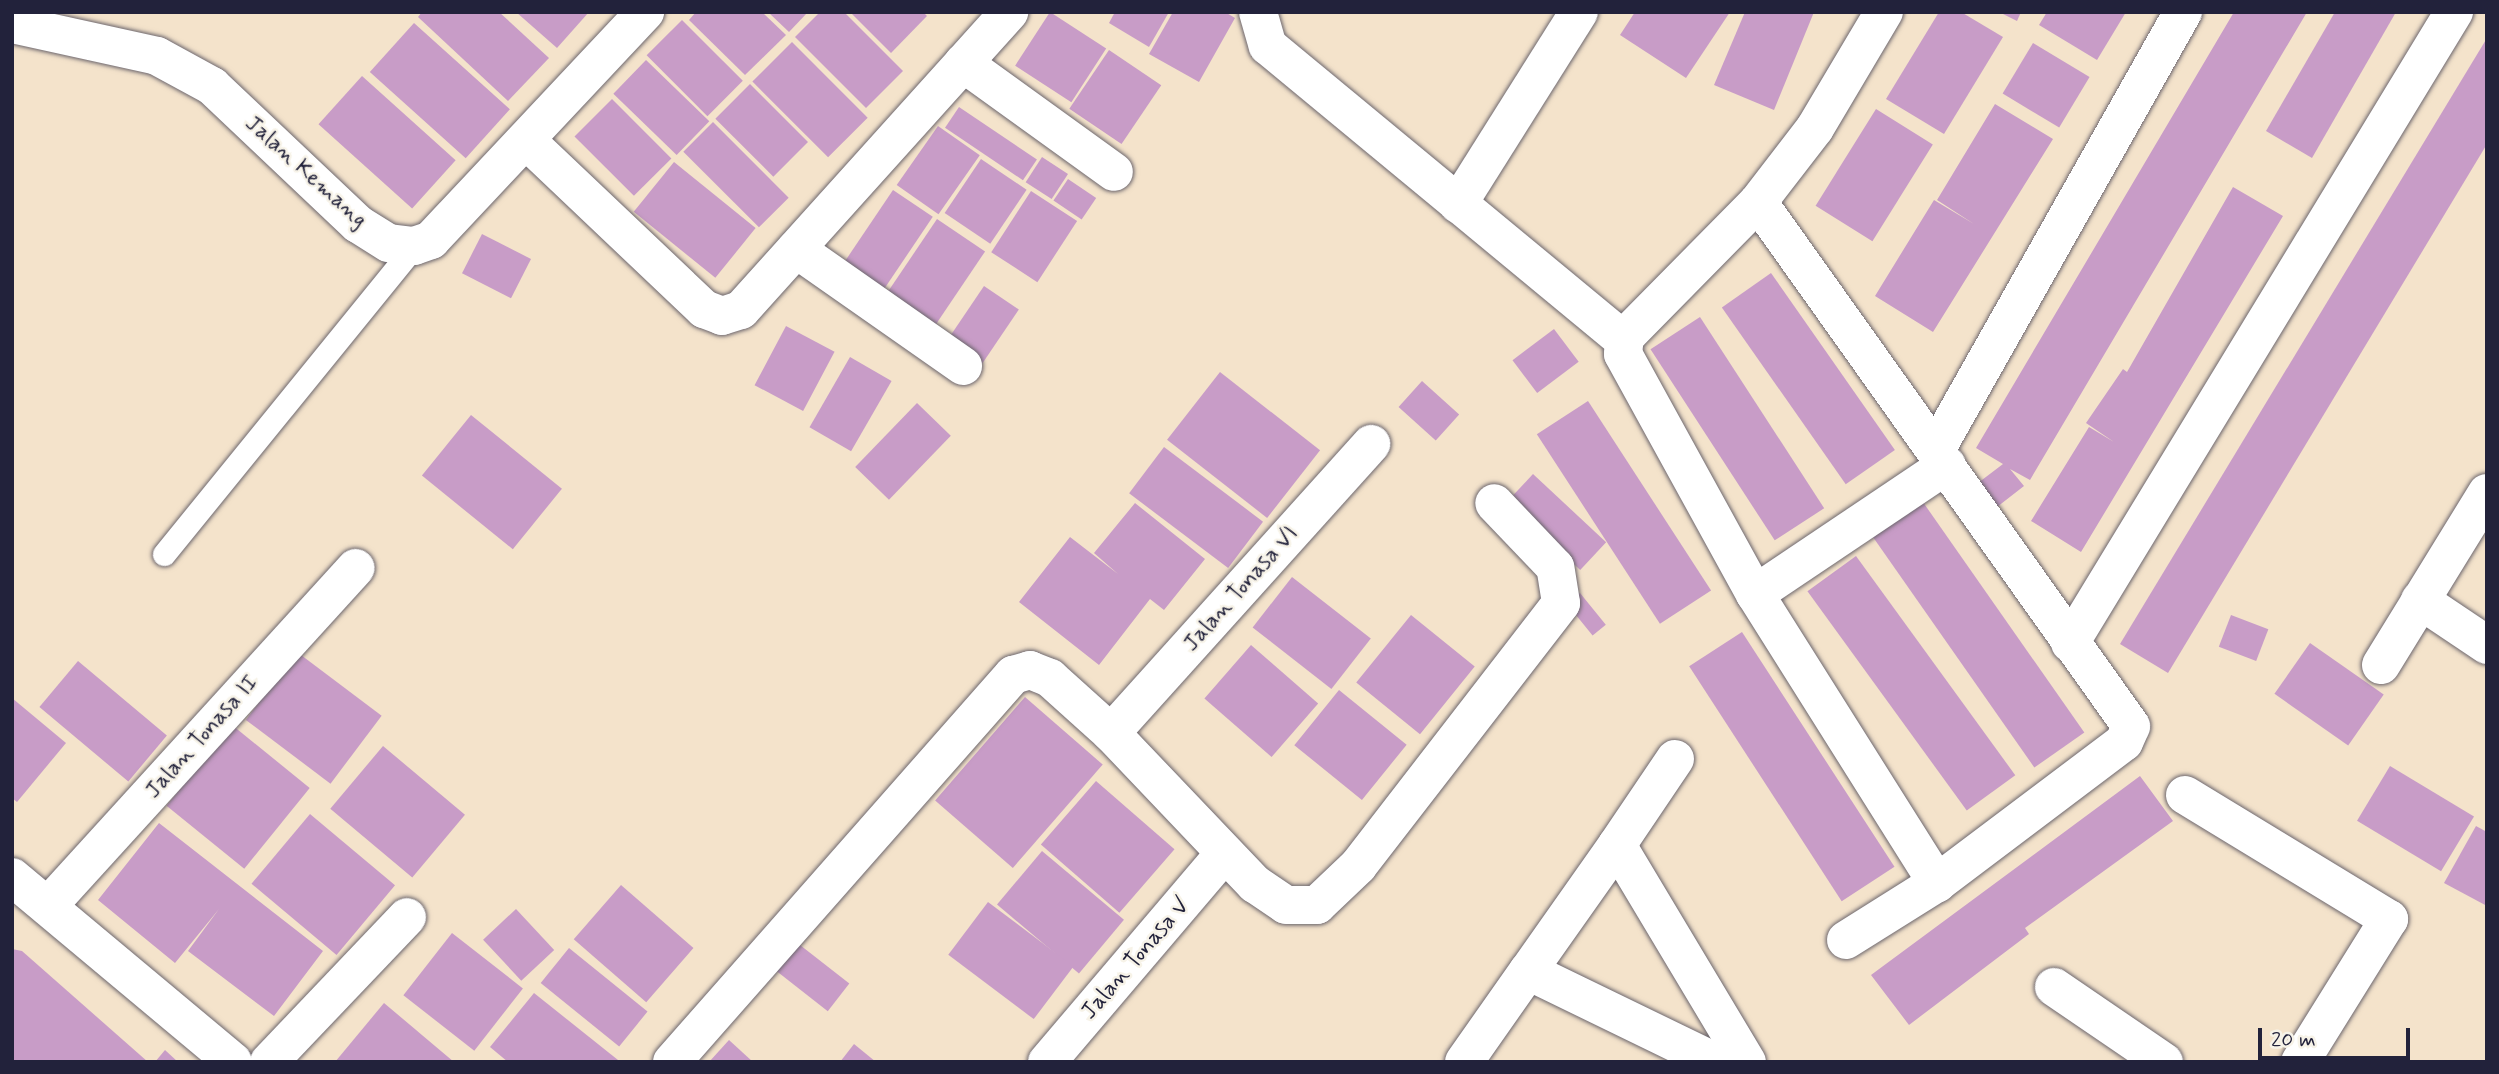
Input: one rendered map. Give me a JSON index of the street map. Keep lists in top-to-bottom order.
{
  "streets": {
    "street": [
      "Jalan Kemang",
      "Jalan Tonasa VI",
      "Jalan Tonasa II",
      "Jalan Tonasa V"
    ]
  },
  "scale_bar": "20 m"
}
